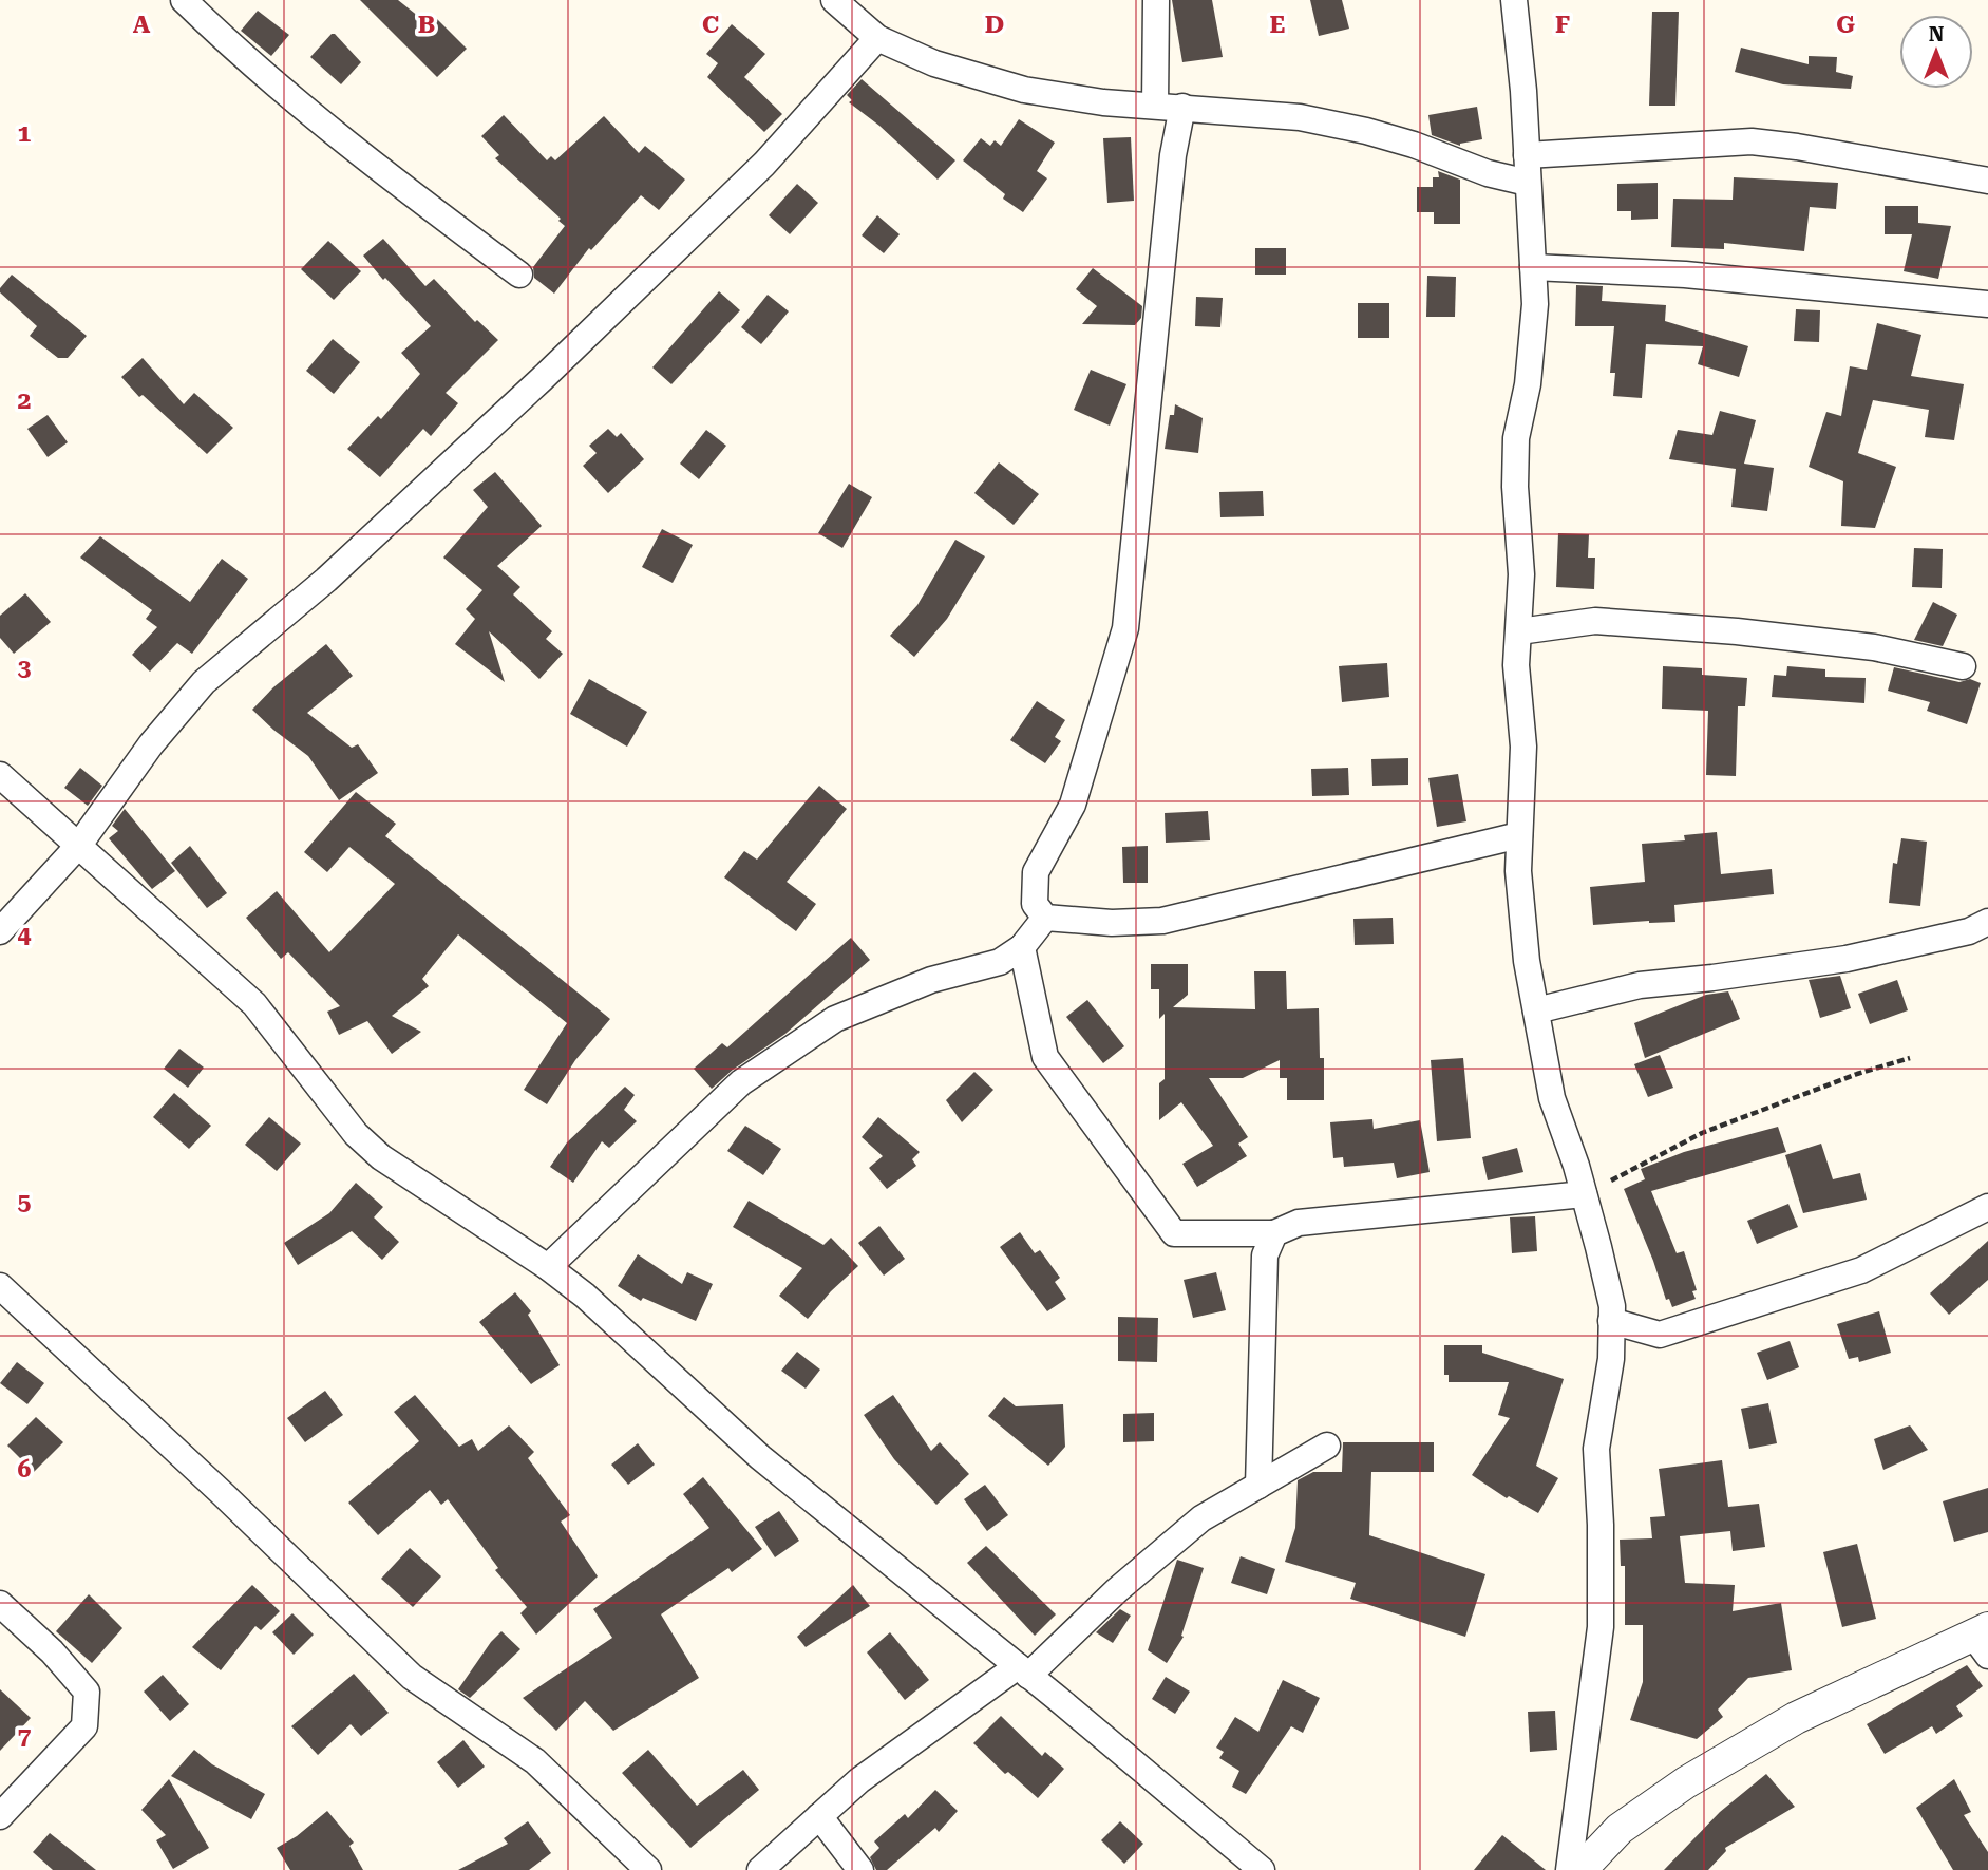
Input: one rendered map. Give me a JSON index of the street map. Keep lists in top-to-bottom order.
{
  "north": "top",
  "grid": {
    "columns": [
      "A",
      "B",
      "C",
      "D",
      "E",
      "F",
      "G"
    ],
    "rows": [
      "1",
      "2",
      "3",
      "4",
      "5",
      "6",
      "7"
    ]
  }
}
